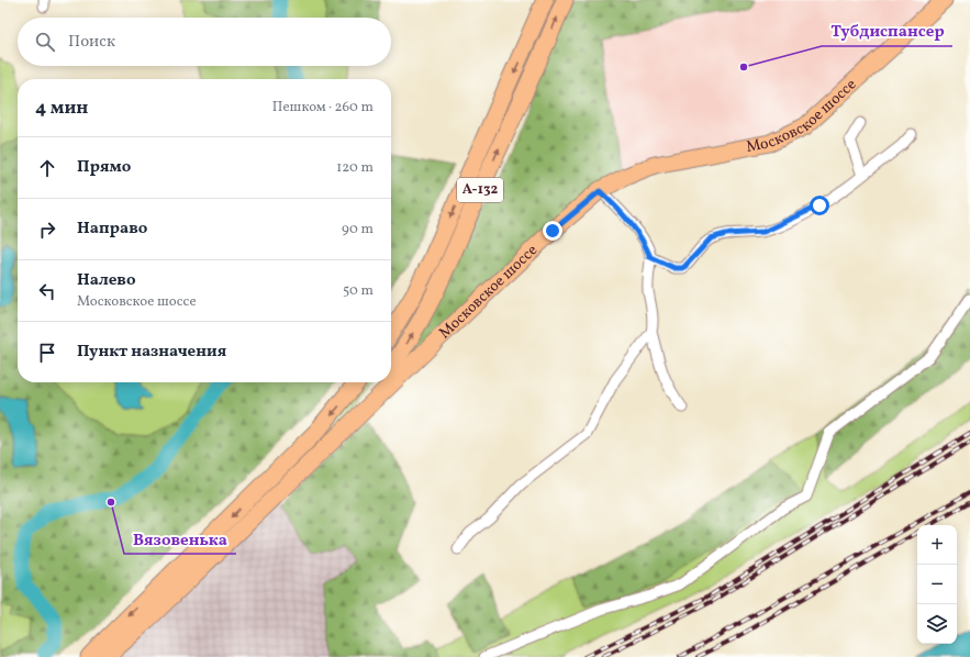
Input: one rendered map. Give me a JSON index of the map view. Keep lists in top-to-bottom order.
{
  "streets": {
    "main road": ["Московское шоссе", "А-132"]
  },
  "places": ["Тубдиспансер", "Вязовенька"],
  "page": {
    "search": "Поиск",
    "heading": ["4 мин", "Пешком · 260 m"],
    "list": [
      ["Прямо", "120 m"],
      ["Направо", "90 m"],
      ["Налево", "Московское шоссе", "50 m"],
      "Пункт назначения"
    ],
    "map_buttons": ["+", "−"]
  }
}
